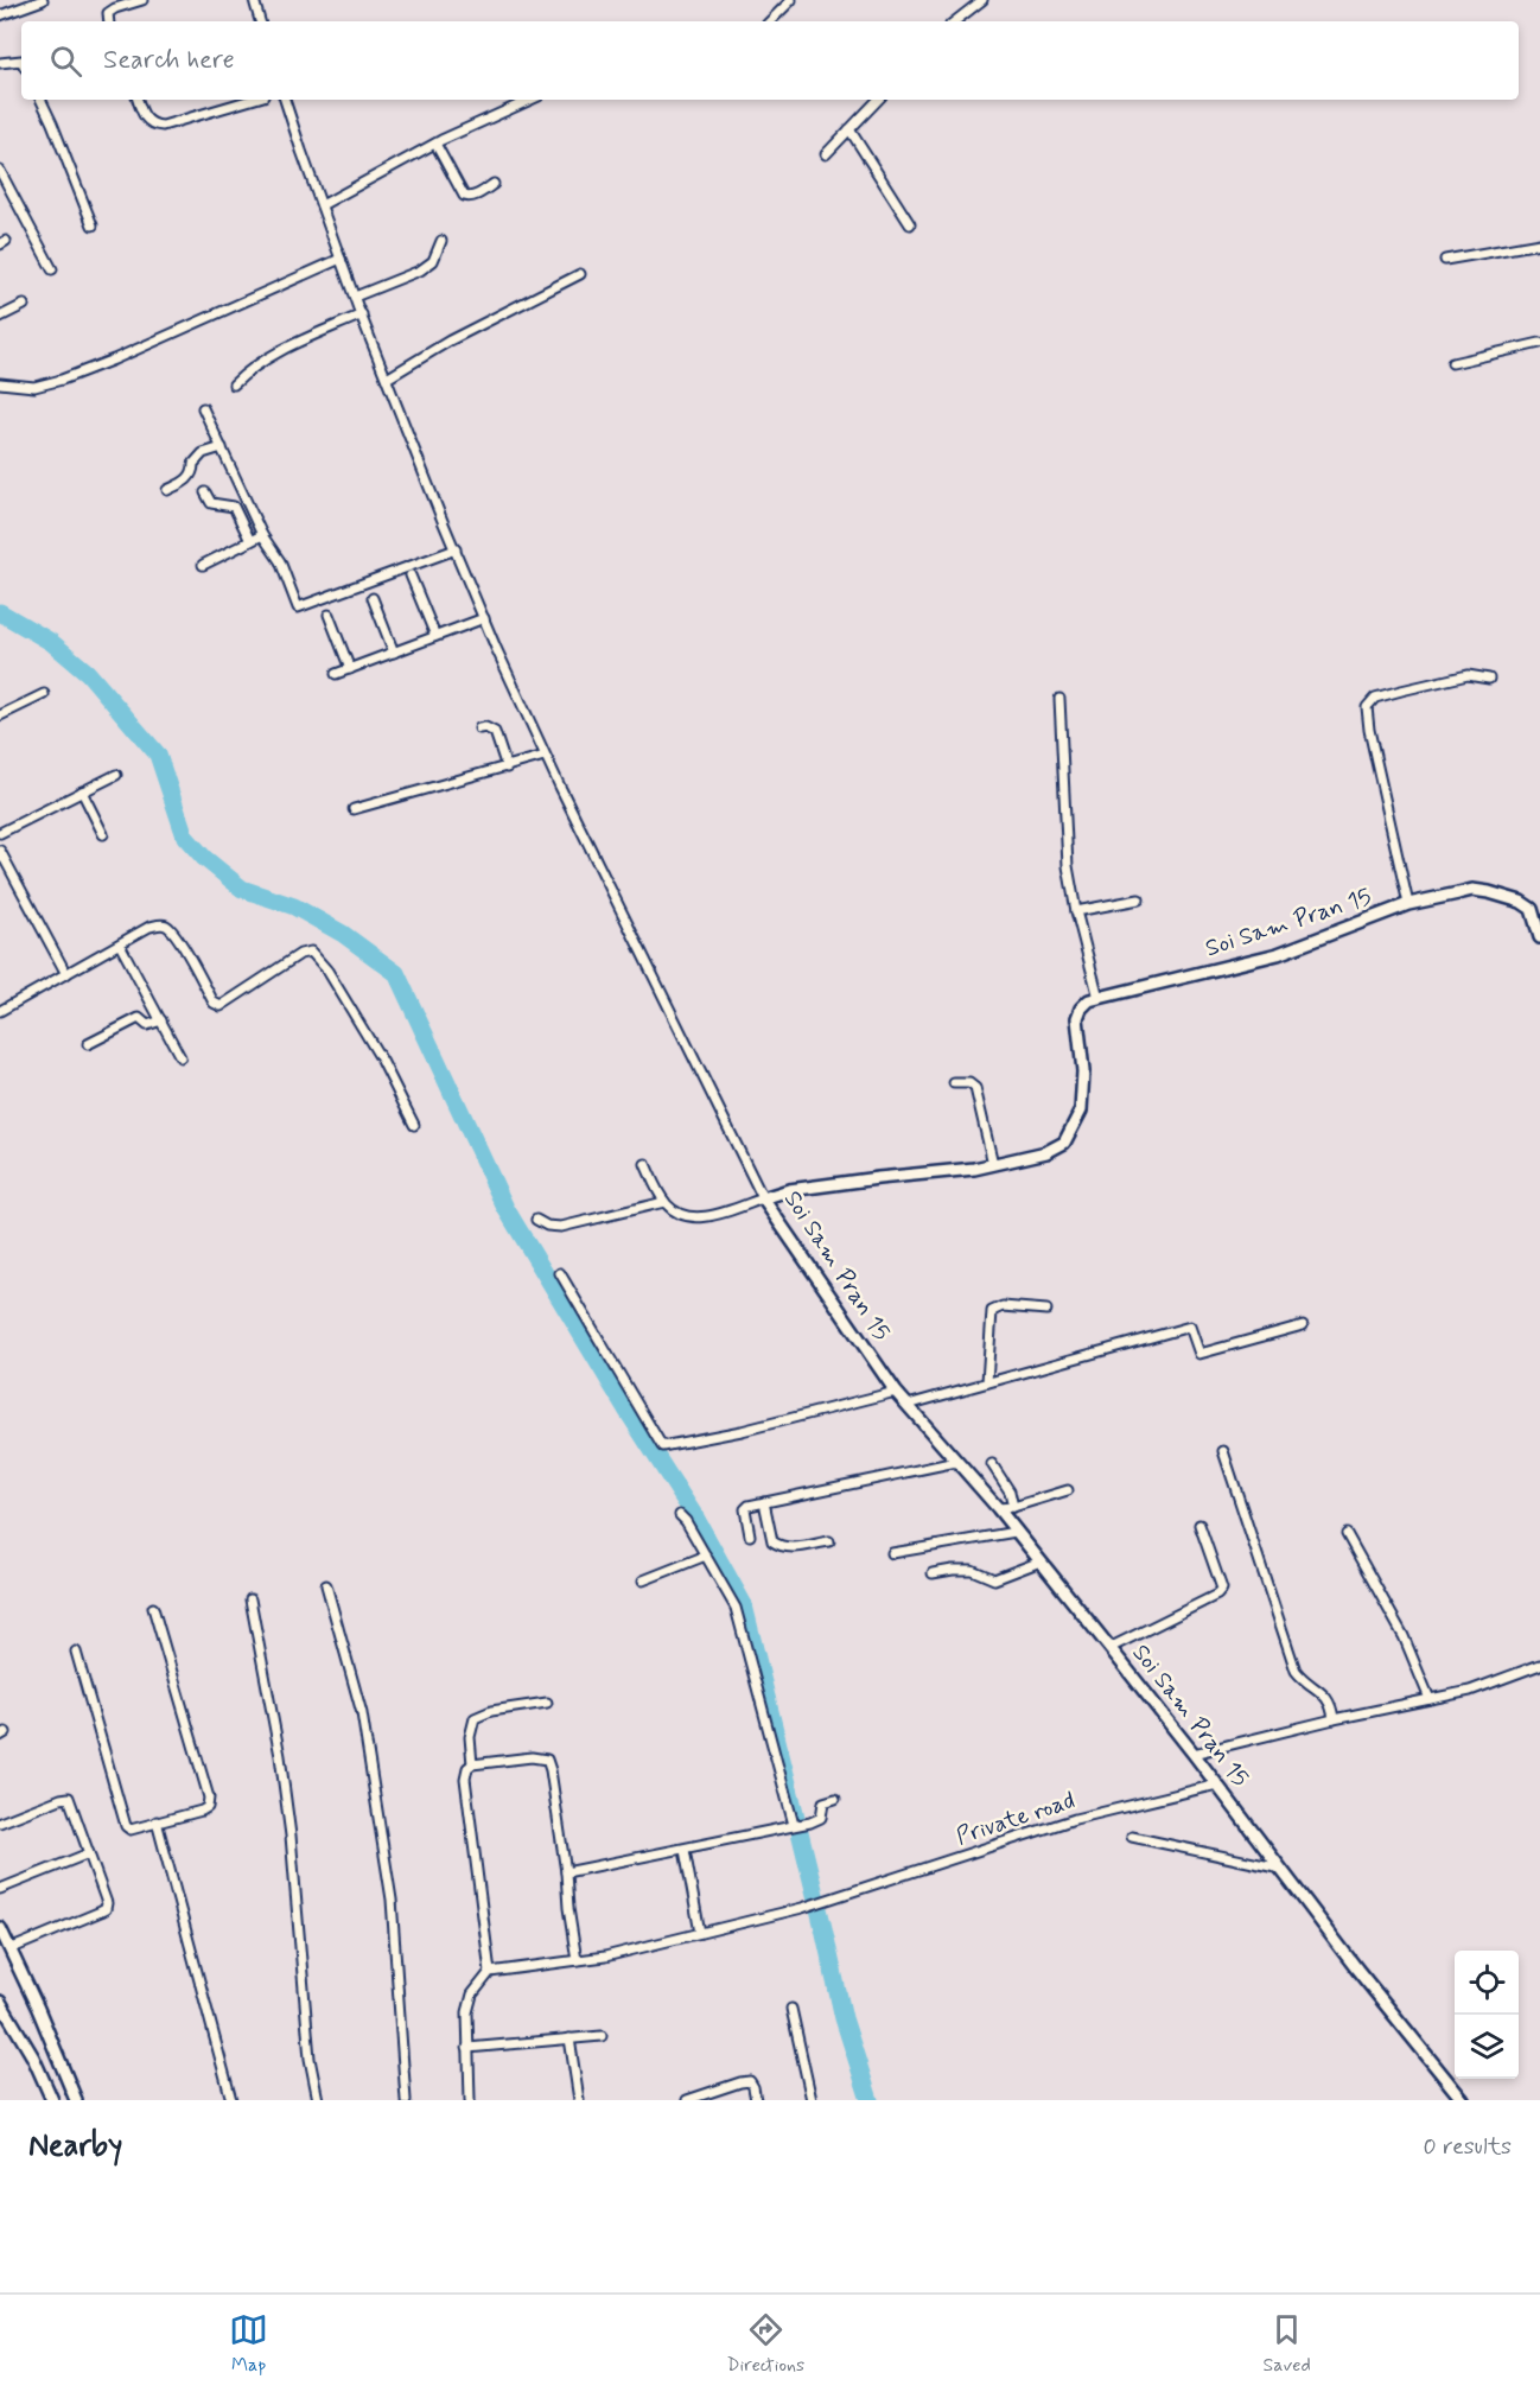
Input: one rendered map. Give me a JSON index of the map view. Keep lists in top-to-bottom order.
{
  "streets": {
    "street": ["Soi Sam Pran 15", "Private road"]
  },
  "crossings": [
    ["Soi Sam Pran 15", "Private road"]
  ],
  "page": {
    "search": "Search here",
    "heading": ["Nearby", "0 results"],
    "nav": ["Map", "Directions", "Saved"]
  }
}
